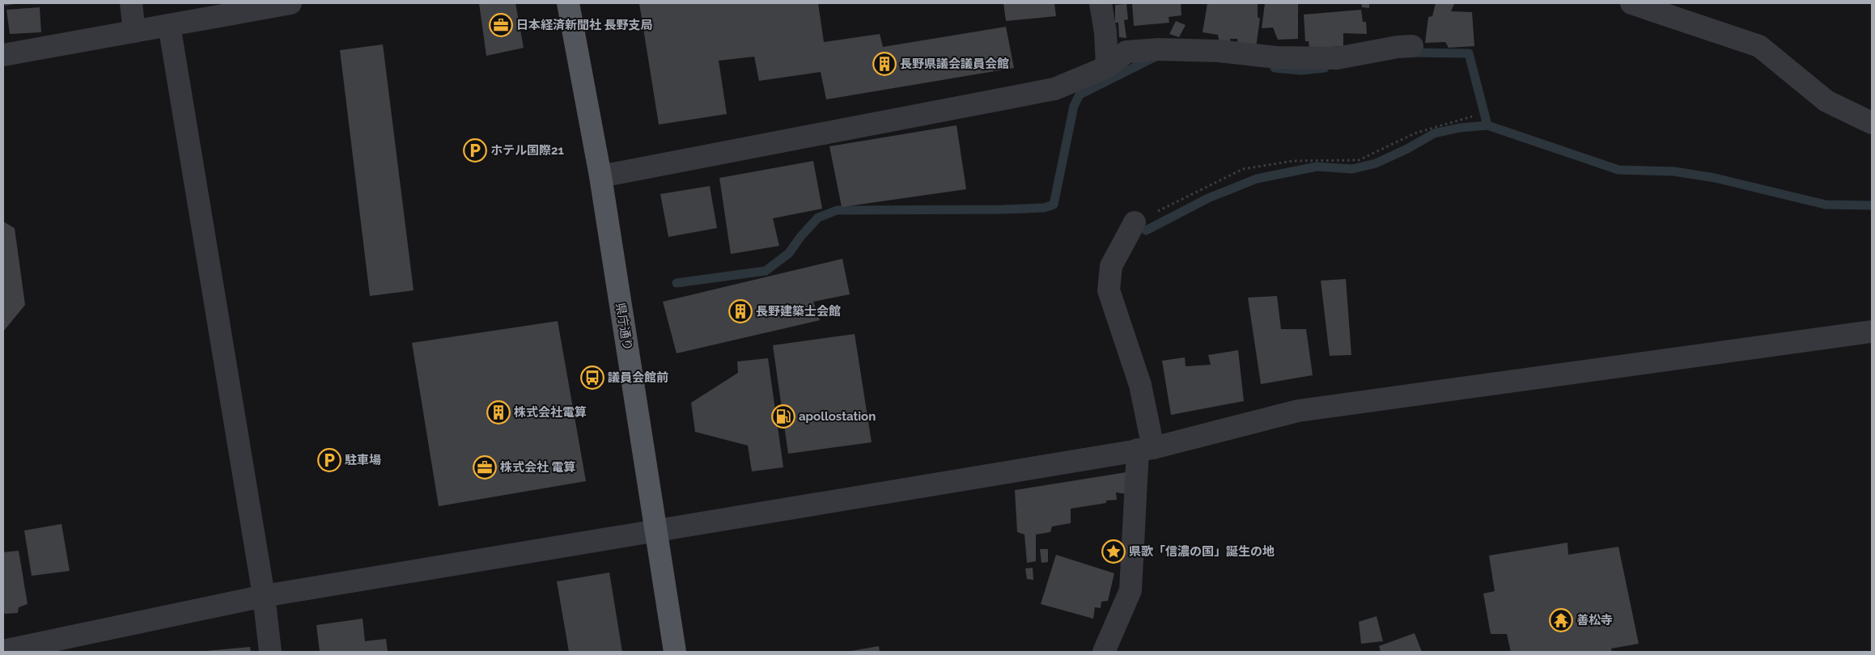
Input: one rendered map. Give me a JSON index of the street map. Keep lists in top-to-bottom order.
{
  "streets": {
    "main road": ["県庁通り"]
  },
  "places": {
    "office": ["日本経済新聞社 長野支局", "株式会社 電算"],
    "building": ["長野県議会議員会館", "長野建築士会館", "株式会社電算"],
    "parking": ["ホテル国際21", "駐車場"],
    "bus stop": ["議員会館前"],
    "fuel station": ["apollostation"],
    "place": ["県歌「信濃の国」誕生の地"],
    "temple": ["善松寺"]
  }
}
